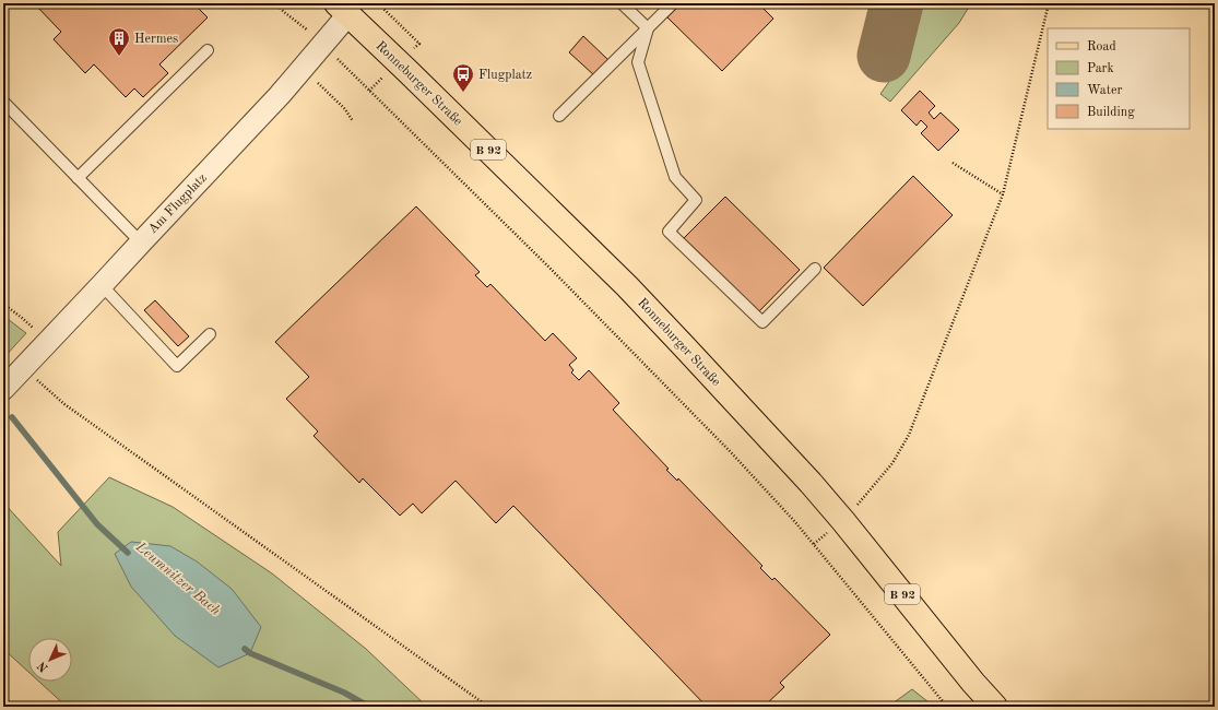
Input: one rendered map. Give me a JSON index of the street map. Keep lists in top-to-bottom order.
{
  "streets": {
    "main road": ["Ronneburger Straße", "B 92"],
    "street": ["Am Flugplatz"]
  },
  "crossings": [
    ["Ronneburger Straße", "Am Flugplatz"]
  ],
  "water": ["Leumnitzer Bach"],
  "places": {
    "building": ["Hermes"],
    "bus stop": ["Flugplatz"]
  },
  "legend": [
    "Road",
    "Park",
    "Water",
    "Building"
  ],
  "north": "bottom left"
}
